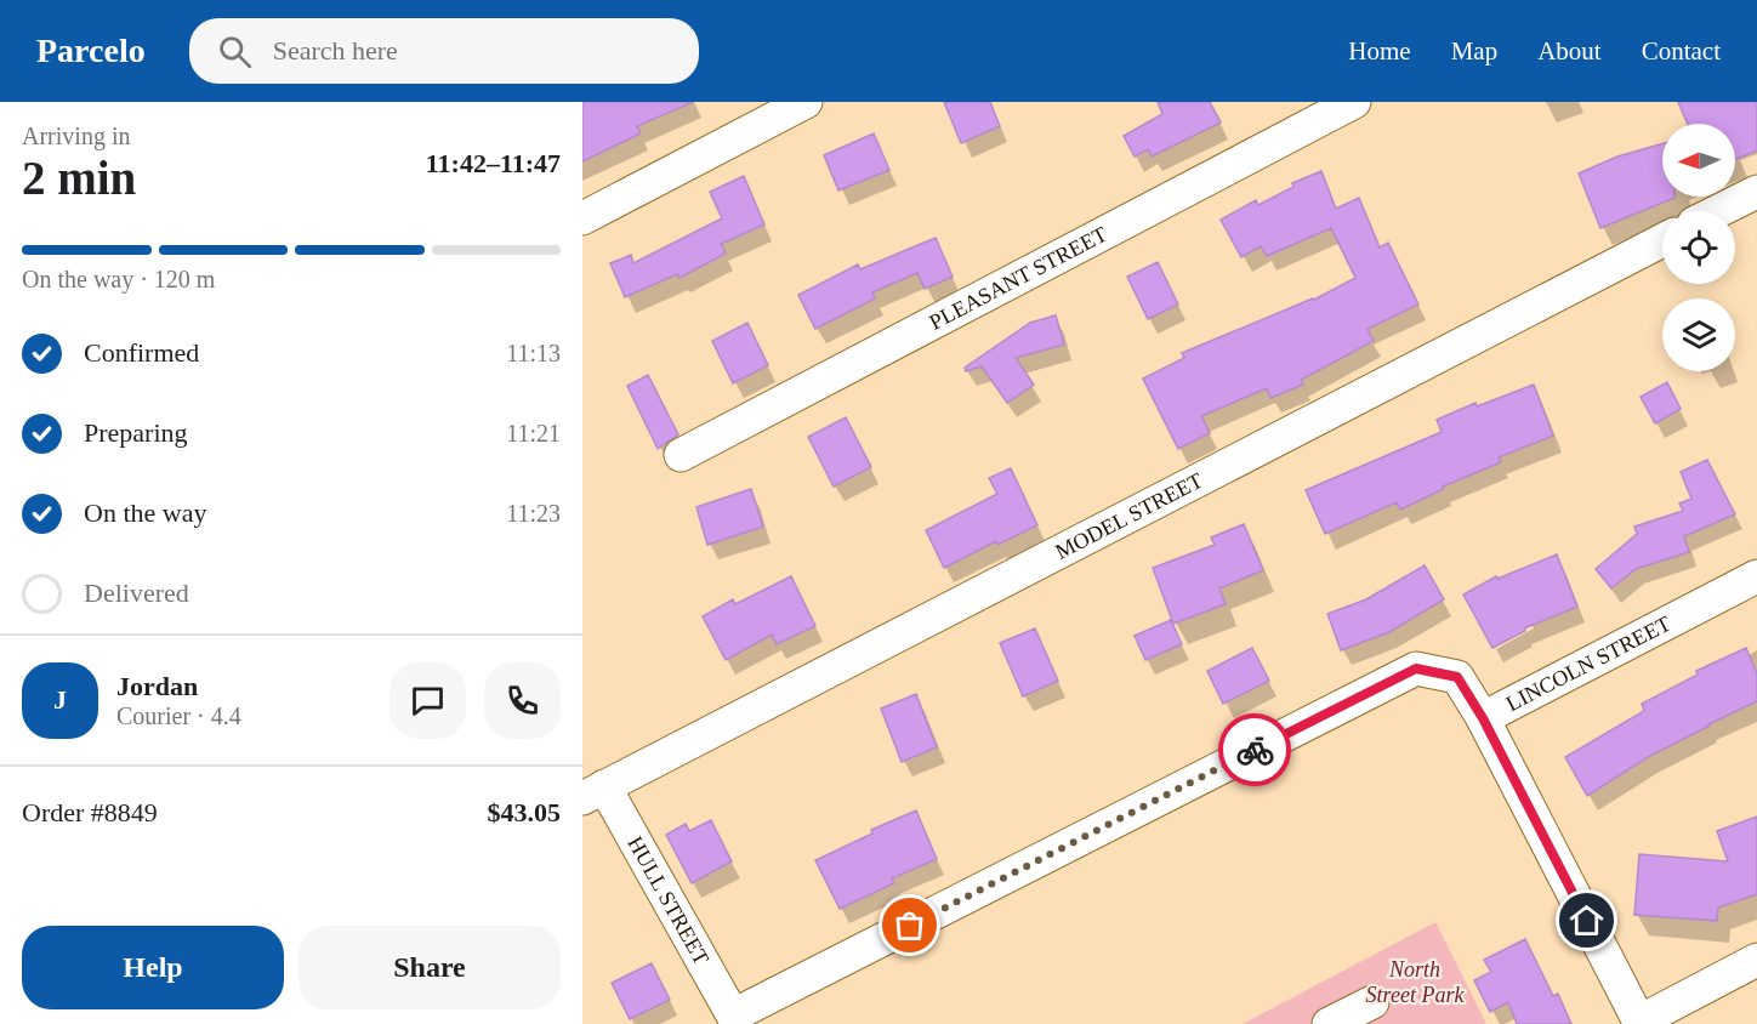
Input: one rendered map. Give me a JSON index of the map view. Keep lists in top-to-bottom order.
{
  "streets": {
    "street": [
      "PLEASANT STREET",
      "MODEL STREET",
      "LINCOLN STREET",
      "HULL STREET"
    ]
  },
  "crossings": [
    ["MODEL STREET", "HULL STREET"],
    ["LINCOLN STREET", "HULL STREET"]
  ],
  "parks": ["North Street Park"],
  "north": "left",
  "page": {
    "header": "Parcelo",
    "search": "Search here",
    "nav": [
      "Home",
      "Map",
      "About",
      "Contact"
    ],
    "heading": ["2 min", "Arriving in", "11:42–11:47"],
    "panel": [
      "Jordan",
      "Courier · 4.4",
      "Order #8849",
      "$43.05"
    ],
    "bar": "On the way · 120 m",
    "list": [
      ["Confirmed", "11:13"],
      ["Preparing", "11:21"],
      ["On the way", "11:23"],
      "Delivered"
    ],
    "round": "J",
    "buttons": ["Help", "Share"]
  }
}
